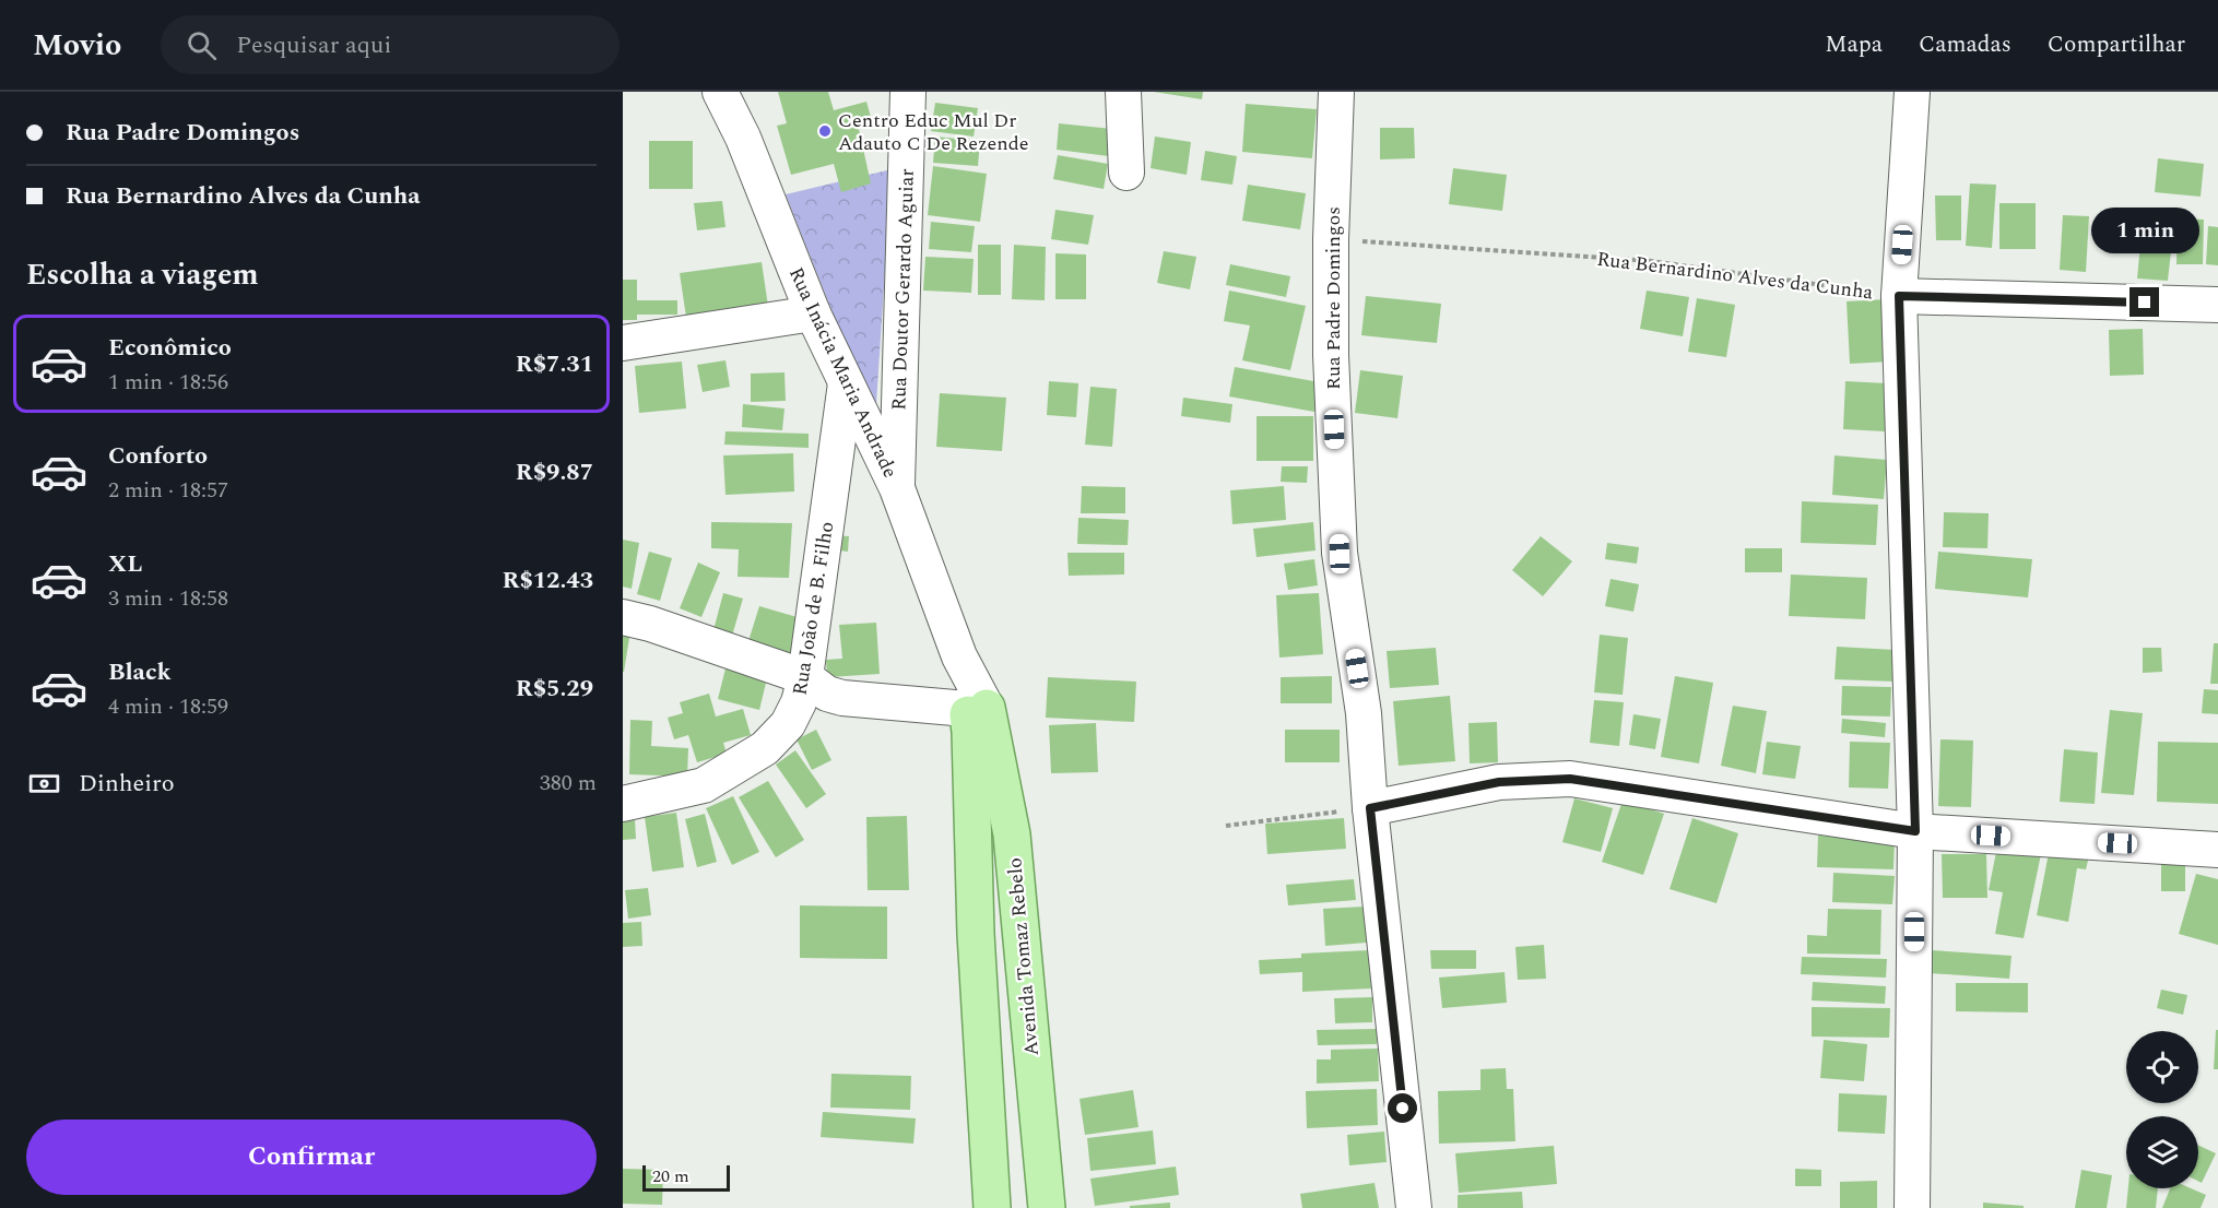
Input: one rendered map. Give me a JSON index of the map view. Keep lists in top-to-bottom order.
{
  "streets": {
    "main road": ["Avenida Tomaz Rebelo"],
    "street": [
      "Rua Bernardino Alves da Cunha",
      "Rua Doutor Gerardo Aguiar",
      "Rua Padre Domingos",
      "Rua Inácia Maria Andrade",
      "Rua João de B. Filho"
    ]
  },
  "crossings": [
    ["Rua Bernardino Alves da Cunha", "Rua Padre Domingos"],
    ["Rua Doutor Gerardo Aguiar", "Rua Inácia Maria Andrade"],
    ["Rua Inácia Maria Andrade", "Rua João de B. Filho"],
    ["Rua Inácia Maria Andrade", "Avenida Tomaz Rebelo"]
  ],
  "places": ["Centro Educ Mul Dr Adauto C De Rezende"],
  "scale_bar": "20 m",
  "page": {
    "header": "Movio",
    "search": "Pesquisar aqui",
    "nav": ["Mapa", "Camadas", "Compartilhar"],
    "banner": ["Rua Padre Domingos", "Rua Bernardino Alves da Cunha"],
    "bubble": "1 min",
    "heading": "Escolha a viagem",
    "list": [
      {
        "name": "Econômico",
        "note": "1 min · 18:56",
        "value": "R$7.31"
      },
      {
        "name": "Conforto",
        "note": "2 min · 18:57",
        "value": "R$9.87"
      },
      {
        "name": "XL",
        "note": "3 min · 18:58",
        "value": "R$12.43"
      },
      {
        "name": "Black",
        "note": "4 min · 18:59",
        "value": "R$5.29"
      }
    ],
    "pay": ["Dinheiro", "380 m"],
    "buttons": "Confirmar",
    "scale": "20 m"
  }
}
